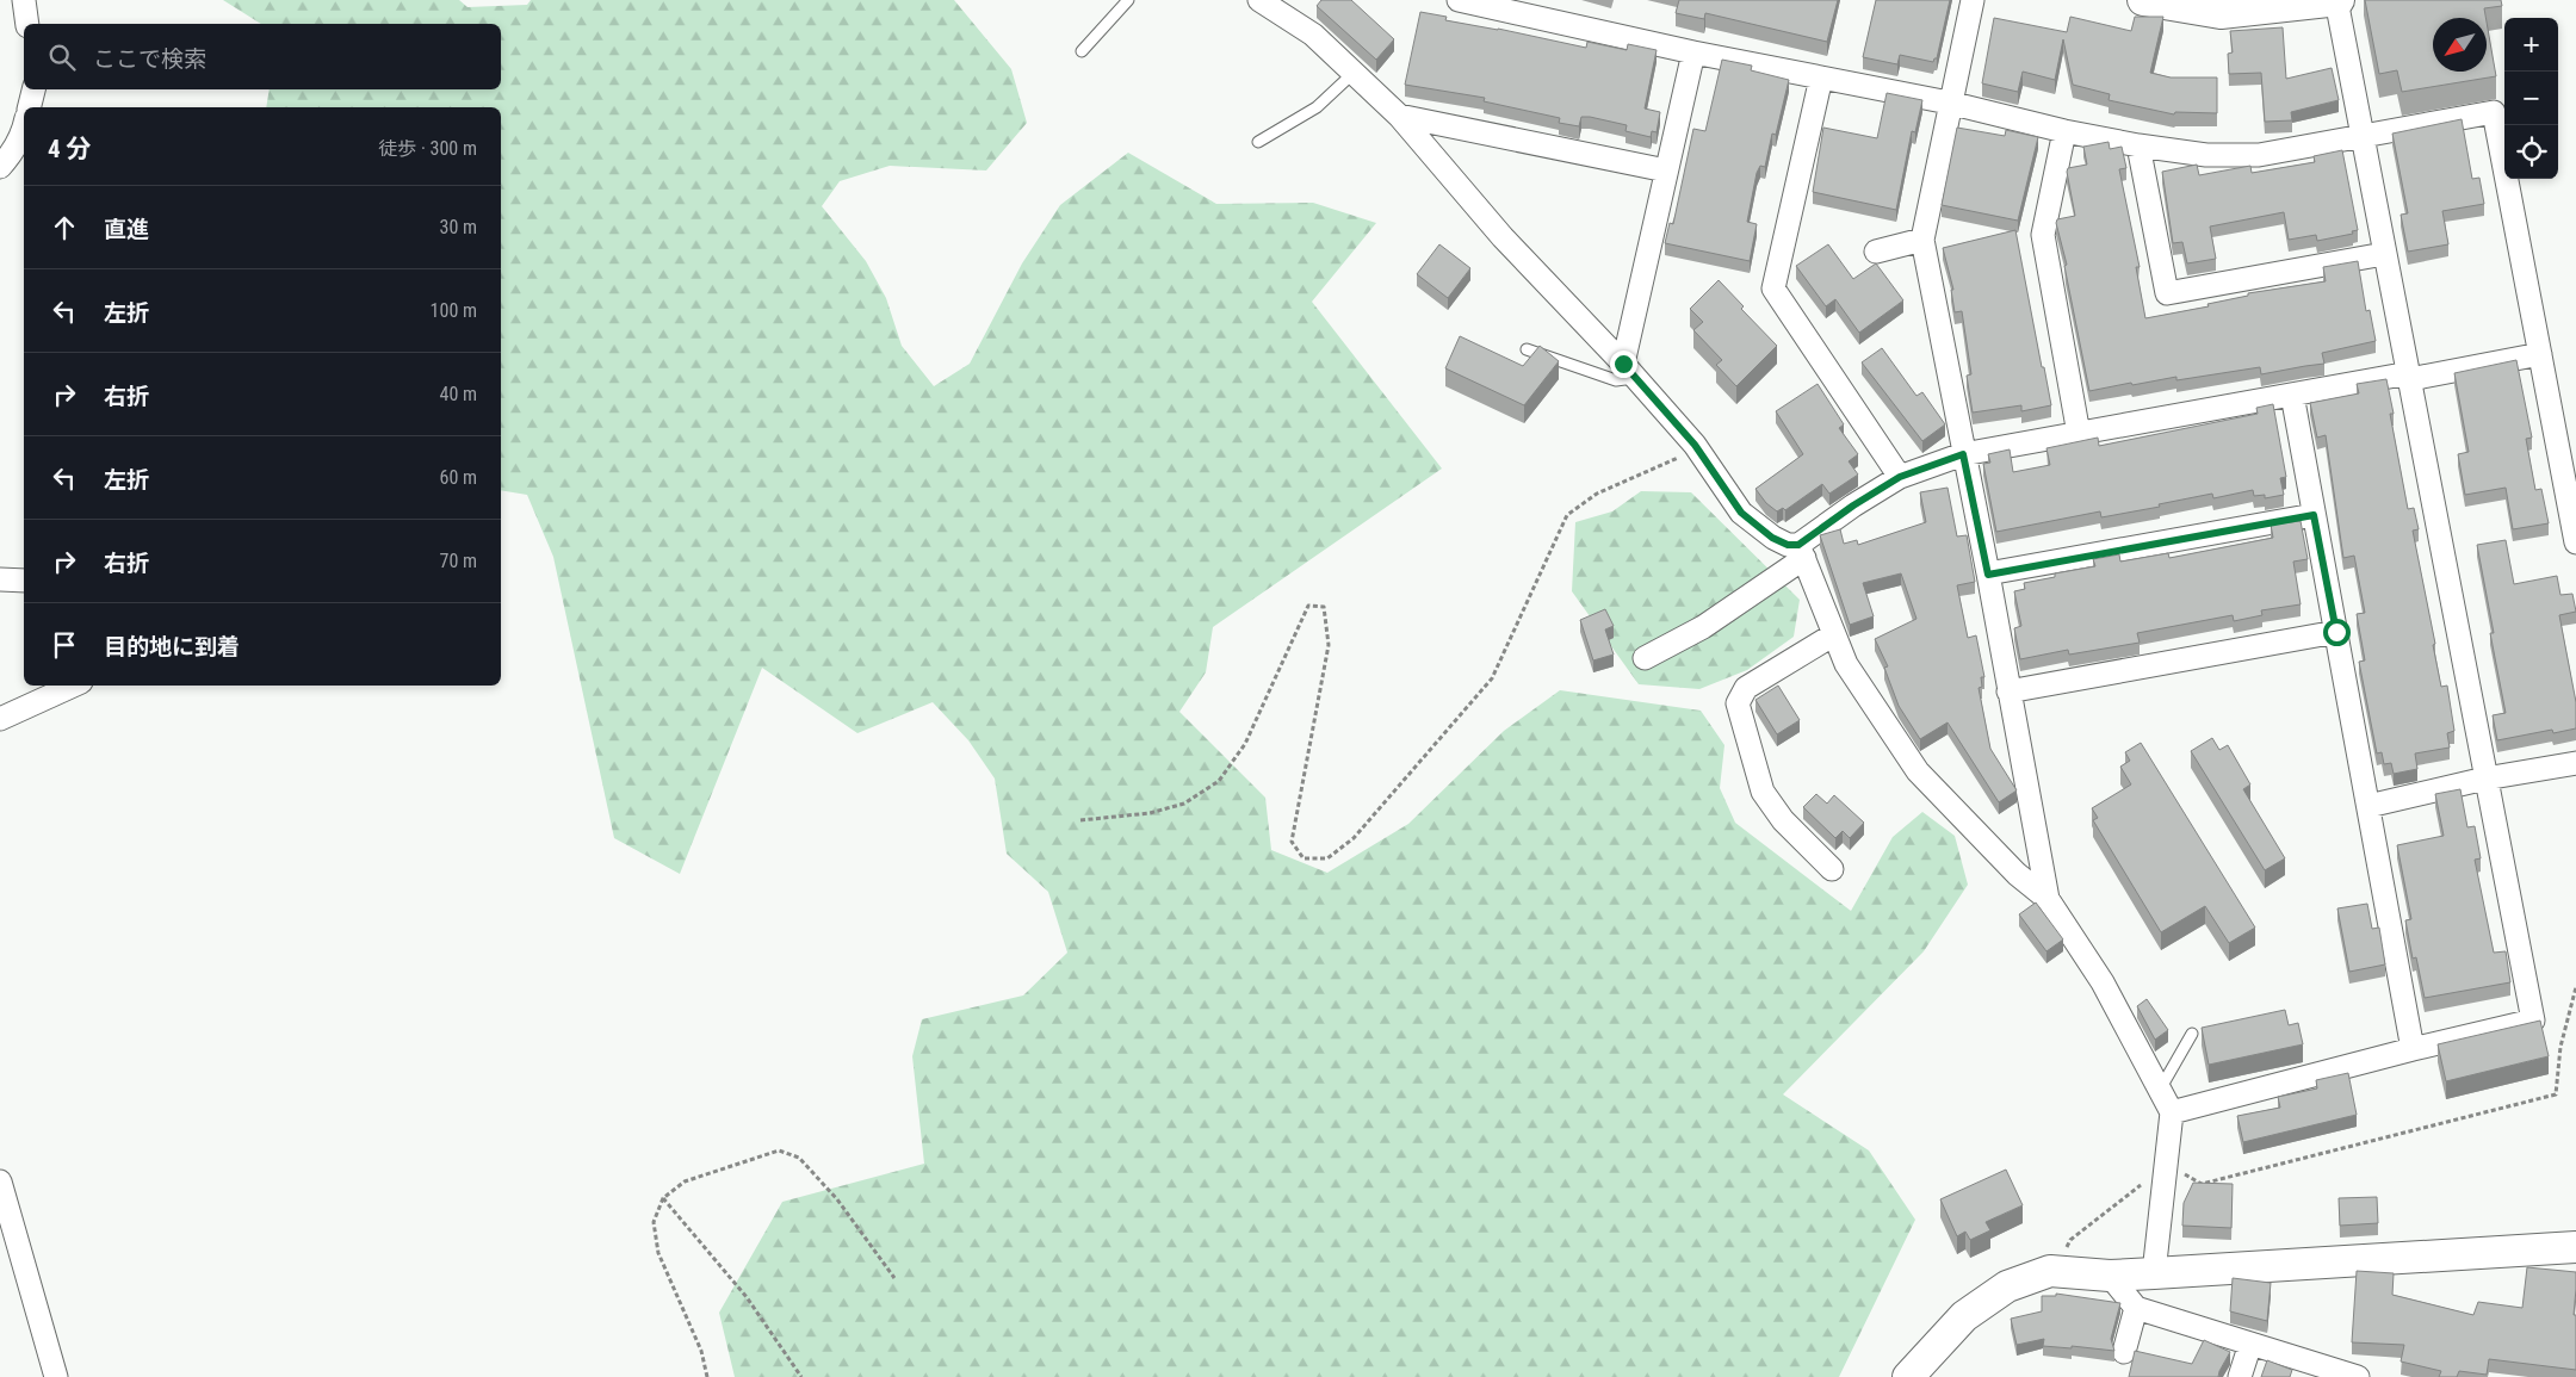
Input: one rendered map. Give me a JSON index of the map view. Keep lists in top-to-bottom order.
{
  "north": "bottom left",
  "page": {
    "map_buttons": ["+", "−"],
    "search": "ここで検索",
    "heading": ["4 分", "徒歩 · 300 m"],
    "list": [
      ["直進", "30 m"],
      ["左折", "100 m"],
      ["右折", "40 m"],
      ["左折", "60 m"],
      ["右折", "70 m"],
      "目的地に到着"
    ]
  }
}
